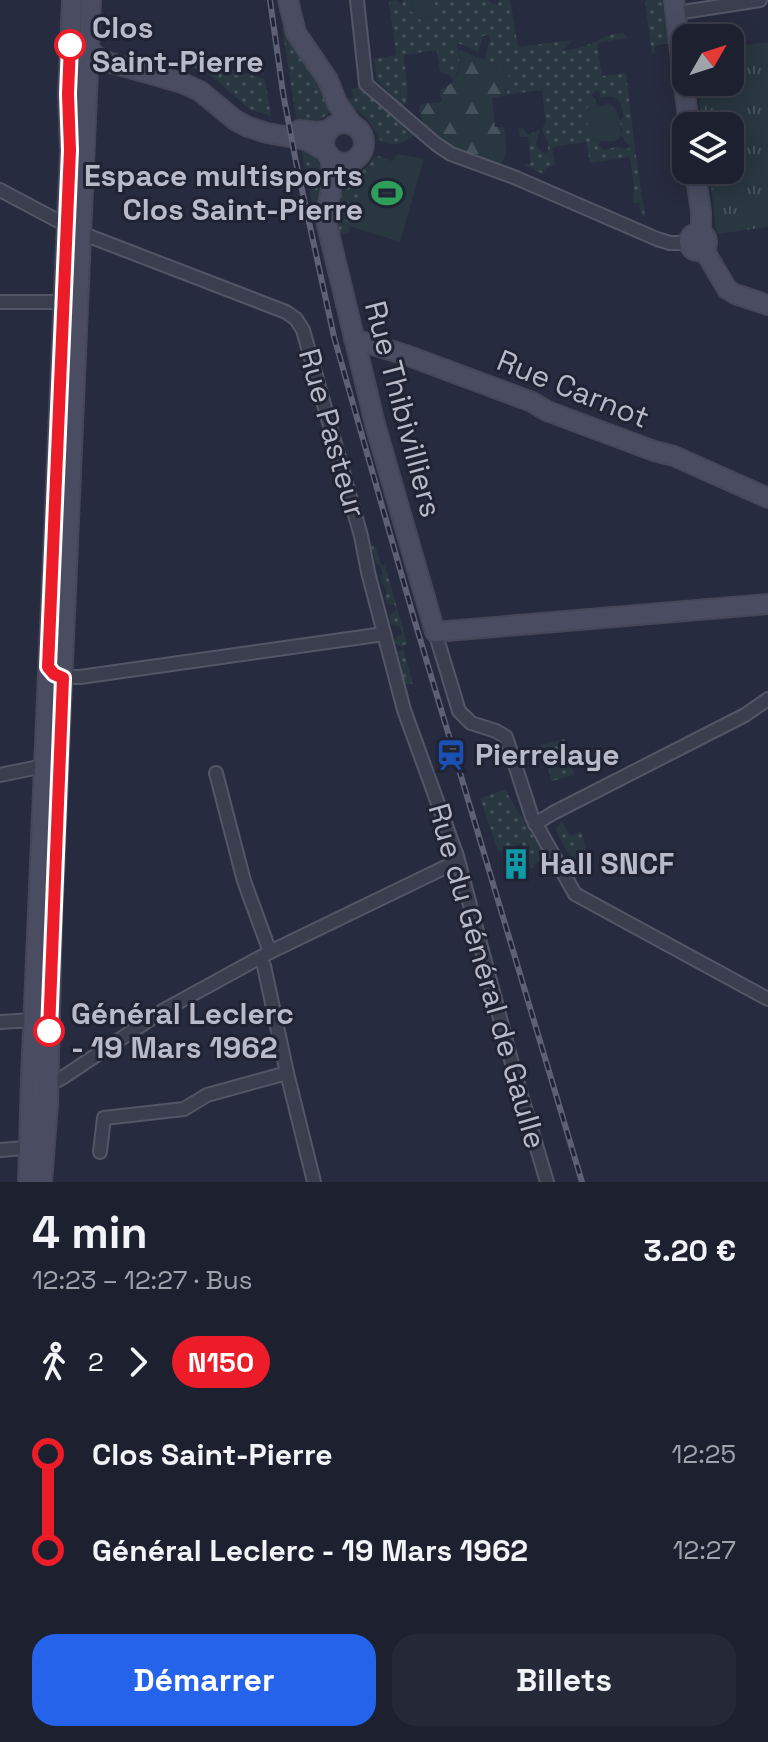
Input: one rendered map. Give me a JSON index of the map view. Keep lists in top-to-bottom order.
{
  "streets": {
    "street": [
      "Rue Carnot",
      "Rue Thibivilliers",
      "Rue Pasteur",
      "Rue du Général de Gaulle"
    ]
  },
  "crossings": [
    ["Rue Carnot", "Rue Thibivilliers"],
    ["Rue Pasteur", "Rue du Général de Gaulle"]
  ],
  "places": {
    "other": ["Clos Saint-Pierre", "Général Leclerc - 19 Mars 1962"],
    "sports": ["Espace multisports Clos Saint-Pierre"],
    "station": ["Pierrelaye"],
    "building": ["Hall SNCF"]
  },
  "lines": ["bus line N150"],
  "north": "top right",
  "page": {
    "heading": ["4 min", "12:23 – 12:27 · Bus", "3.20 €"],
    "legs": ["2", "N150"],
    "list": [
      {
        "name": "Clos Saint-Pierre",
        "value": "12:25"
      },
      {
        "name": "Général Leclerc - 19 Mars 1962",
        "value": "12:27"
      }
    ],
    "buttons": ["Démarrer", "Billets"]
  }
}
